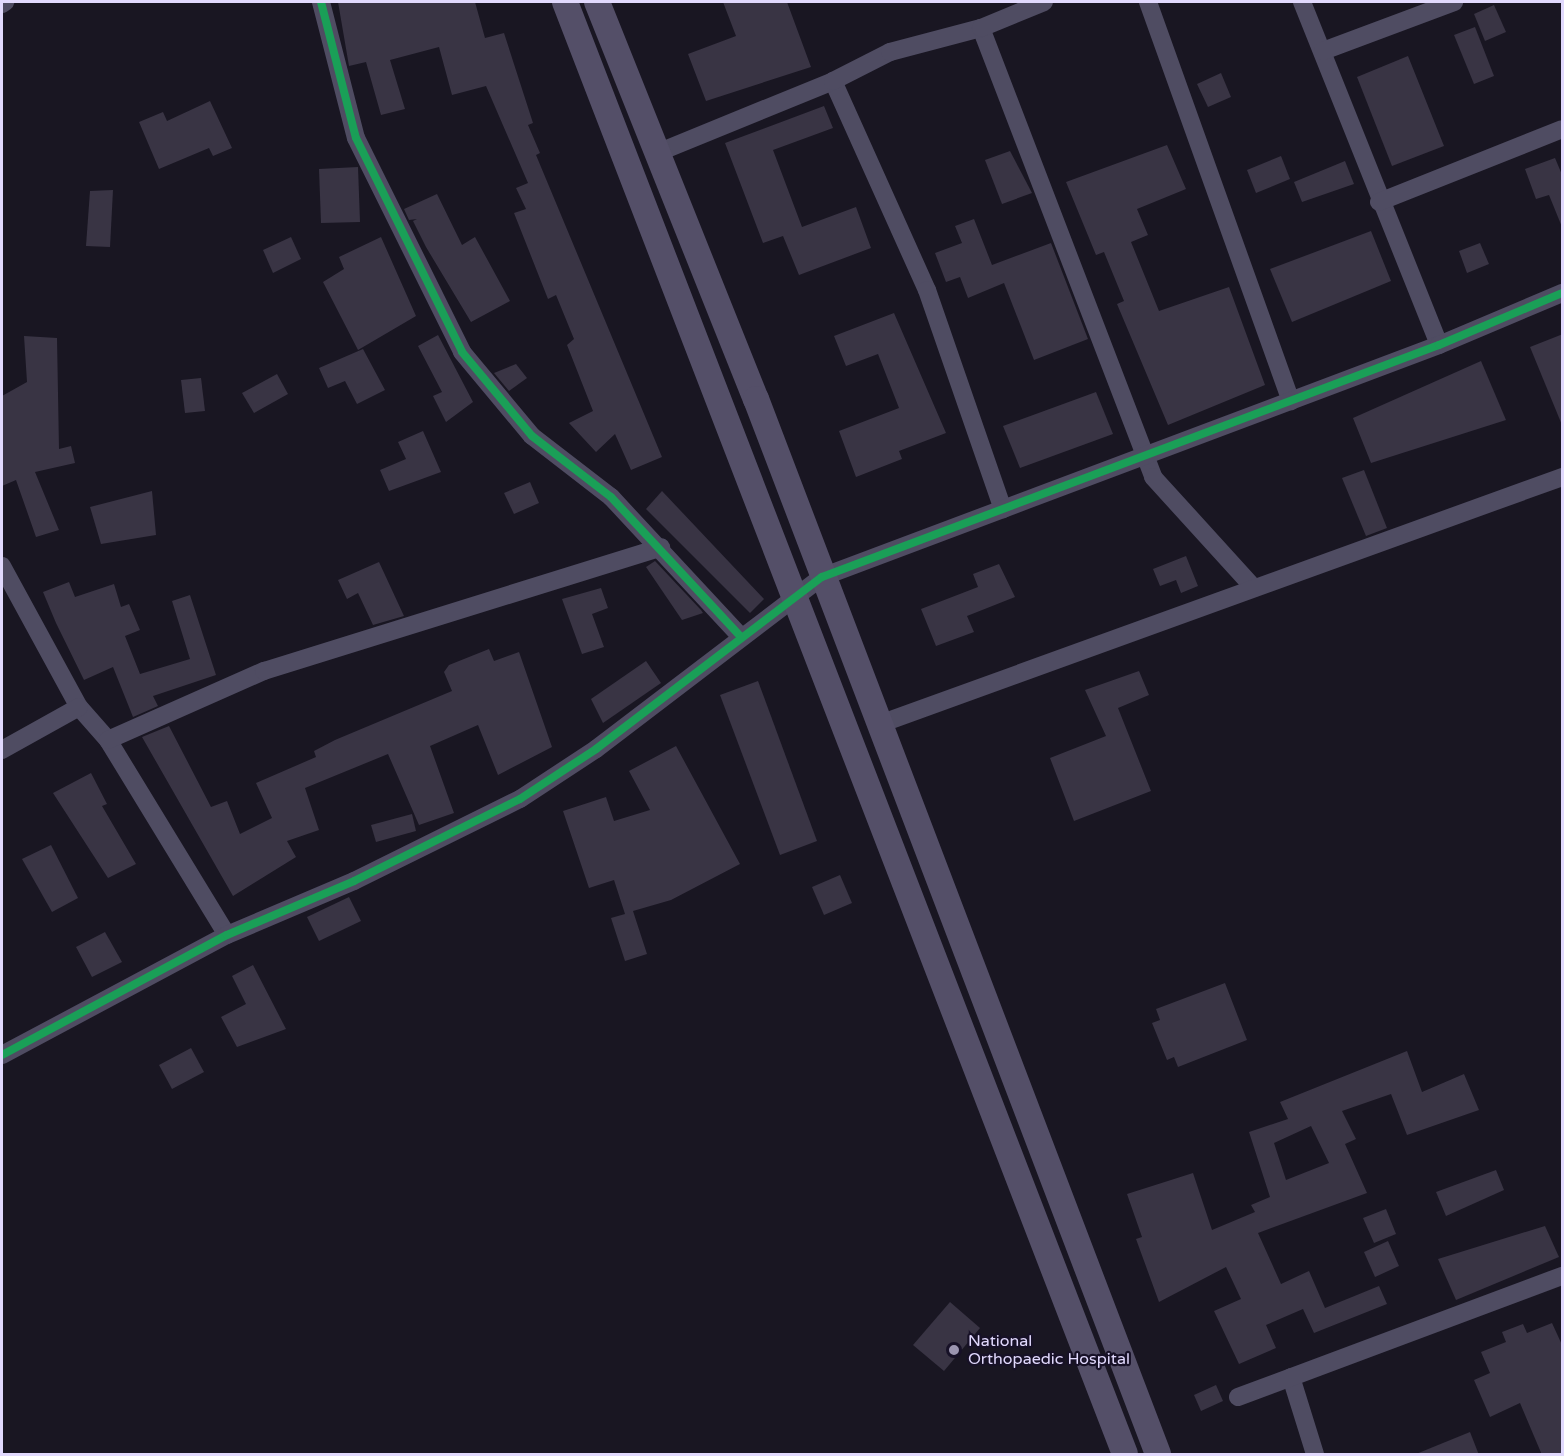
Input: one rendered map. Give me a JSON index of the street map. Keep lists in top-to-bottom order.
{
  "places": ["National Orthopaedic Hospital"]
}
